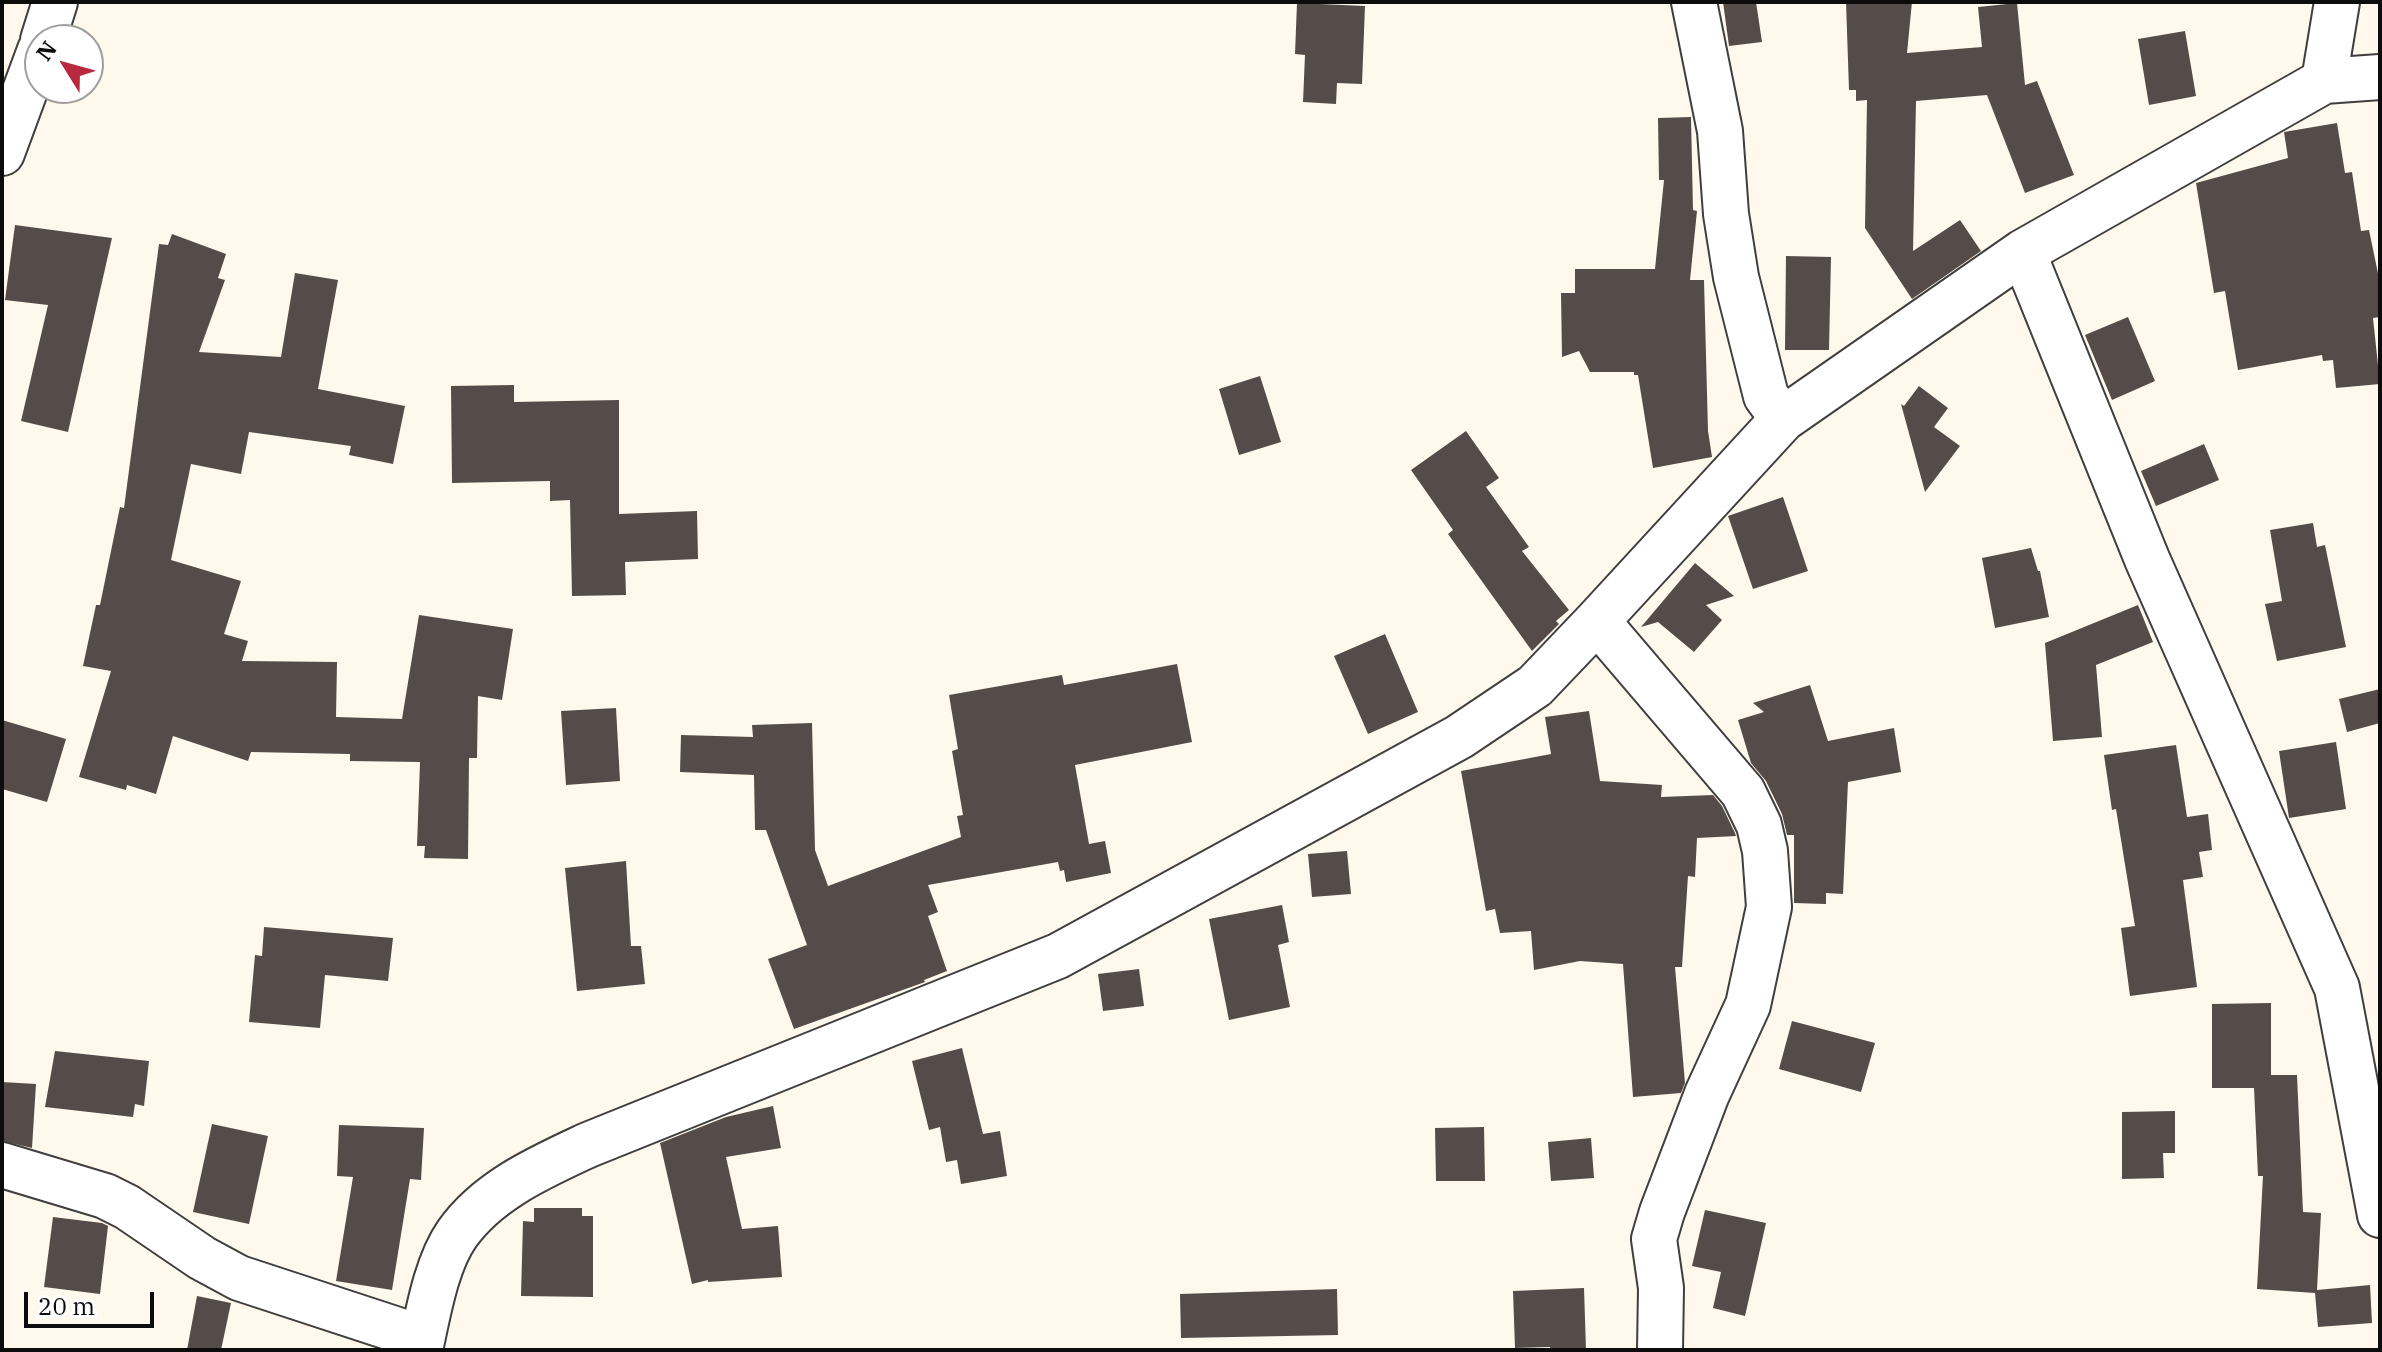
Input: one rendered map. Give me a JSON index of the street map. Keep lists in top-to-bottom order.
{
  "scale_bar": "20 m",
  "north": "top left"
}
